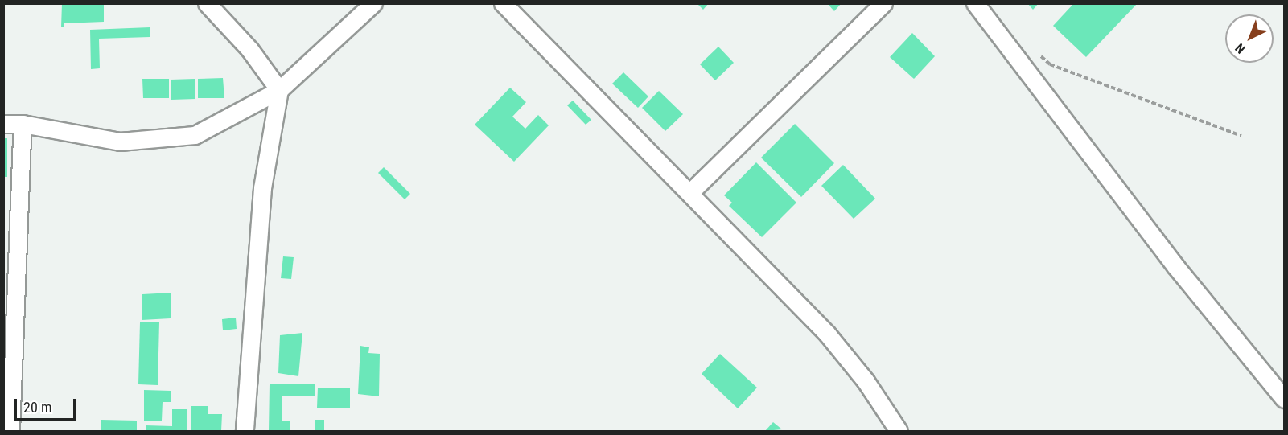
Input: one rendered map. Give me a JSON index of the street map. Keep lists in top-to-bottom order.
{
  "scale_bar": "20 m",
  "north": "bottom left"
}
